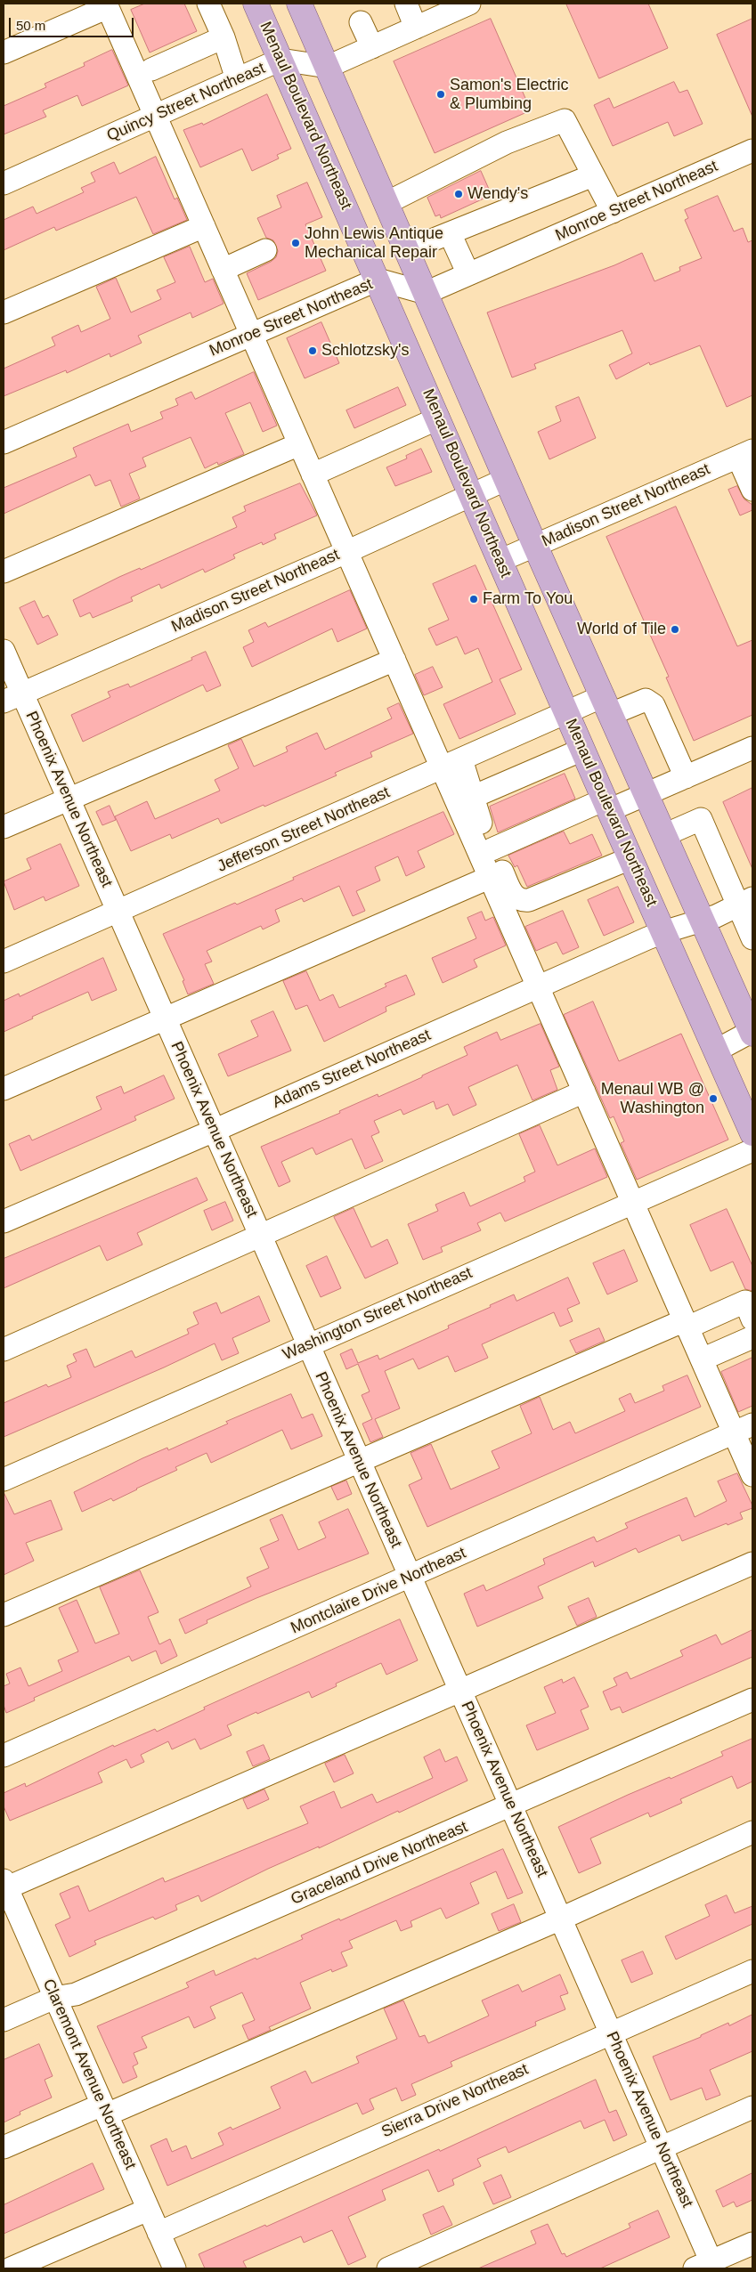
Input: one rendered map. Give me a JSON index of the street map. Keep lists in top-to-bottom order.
{
  "streets": {
    "main road": ["Menaul Boulevard Northeast"],
    "street": [
      "Quincy Street Northeast",
      "Monroe Street Northeast",
      "Madison Street Northeast",
      "Phoenix Avenue Northeast",
      "Jefferson Street Northeast",
      "Adams Street Northeast",
      "Washington Street Northeast",
      "Montclaire Drive Northeast",
      "Graceland Drive Northeast",
      "Claremont Avenue Northeast",
      "Sierra Drive Northeast"
    ]
  },
  "crossings": [
    ["Quincy Street Northeast", "Menaul Boulevard Northeast"],
    ["Menaul Boulevard Northeast", "Monroe Street Northeast"],
    ["Menaul Boulevard Northeast", "Madison Street Northeast"],
    ["Menaul Boulevard Northeast", "Jefferson Street Northeast"],
    ["Menaul Boulevard Northeast", "Adams Street Northeast"],
    ["Madison Street Northeast", "Phoenix Avenue Northeast"],
    ["Phoenix Avenue Northeast", "Jefferson Street Northeast"],
    ["Phoenix Avenue Northeast", "Adams Street Northeast"],
    ["Phoenix Avenue Northeast", "Washington Street Northeast"],
    ["Phoenix Avenue Northeast", "Montclaire Drive Northeast"],
    ["Phoenix Avenue Northeast", "Graceland Drive Northeast"],
    ["Phoenix Avenue Northeast", "Sierra Drive Northeast"],
    ["Graceland Drive Northeast", "Claremont Avenue Northeast"],
    ["Claremont Avenue Northeast", "Sierra Drive Northeast"]
  ],
  "places": [
    "Samon's Electric & Plumbing",
    "Wendy's",
    "John Lewis Antique Mechanical Repair",
    "Schlotzsky's",
    "Farm To You",
    "World of Tile",
    "Menaul WB @ Washington"
  ],
  "scale_bar": "50 m"
}
